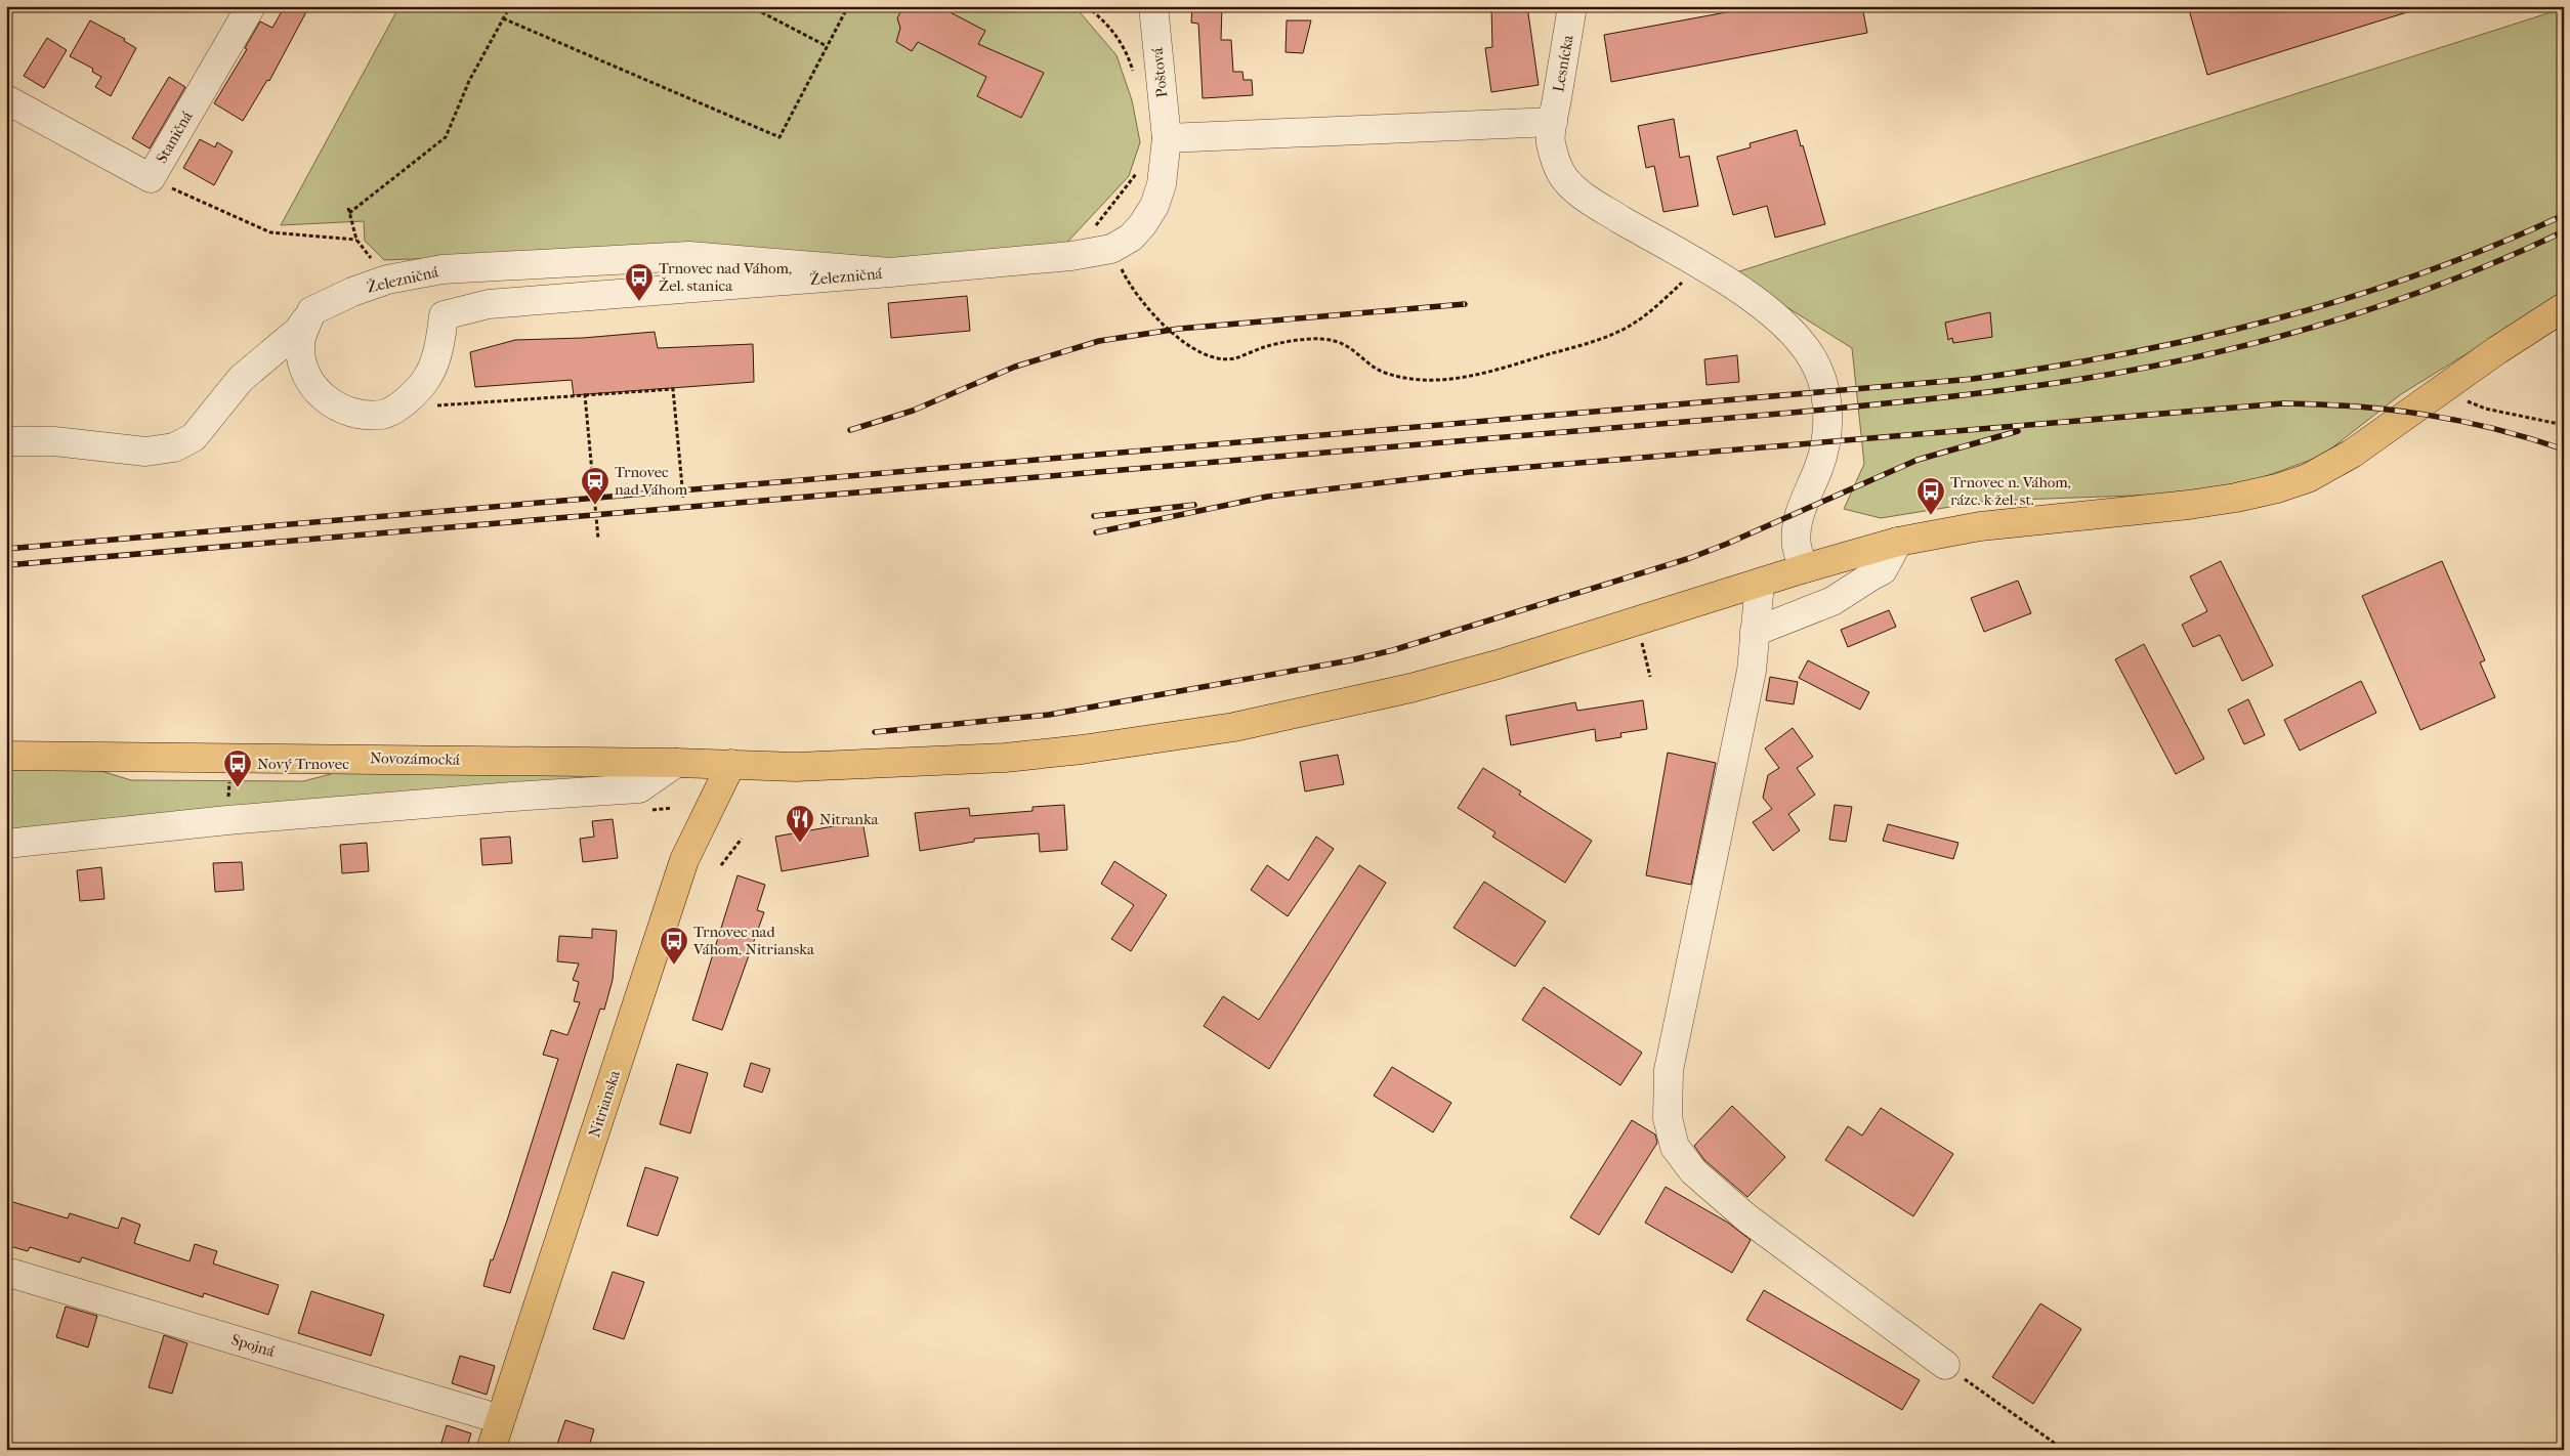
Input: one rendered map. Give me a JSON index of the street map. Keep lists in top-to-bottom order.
{
  "streets": {
    "main road": ["Novozámocká", "Nitrianska"],
    "street": [
      "Lesnícka",
      "Poštová",
      "Staničná",
      "Železničná",
      "Spojná"
    ]
  },
  "crossings": [
    ["Lesnícka", "Novozámocká"],
    ["Poštová", "Železničná"],
    ["Novozámocká", "Nitrianska"],
    ["Nitrianska", "Spojná"]
  ],
  "places": {
    "bus stop": [
      "Trnovec nad Váhom, Žel. stanica",
      "Trnovec n. Váhom, rázc. k žel. st.",
      "Nový Trnovec",
      "Trnovec nad Váhom, Nitrianska"
    ],
    "station": ["Trnovec nad Váhom"],
    "restaurant": ["Nitranka"]
  }
}
